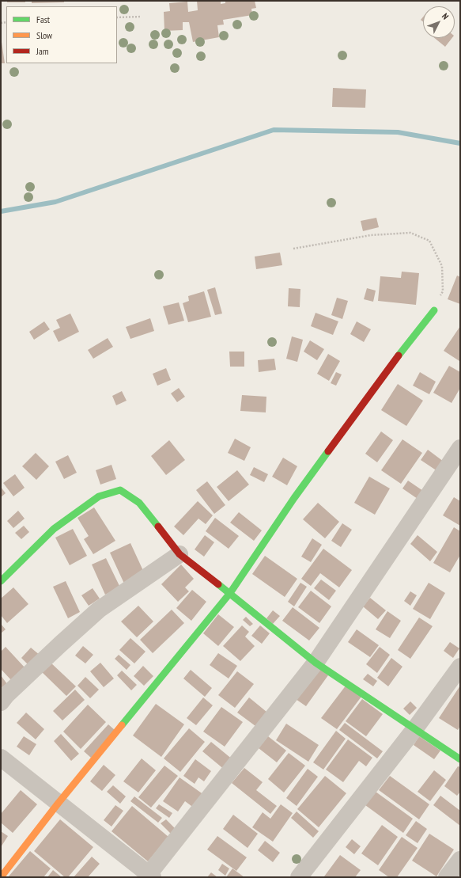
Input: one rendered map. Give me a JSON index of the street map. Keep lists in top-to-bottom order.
{
  "legend": ["Fast", "Slow", "Jam"],
  "north": "top right"
}
